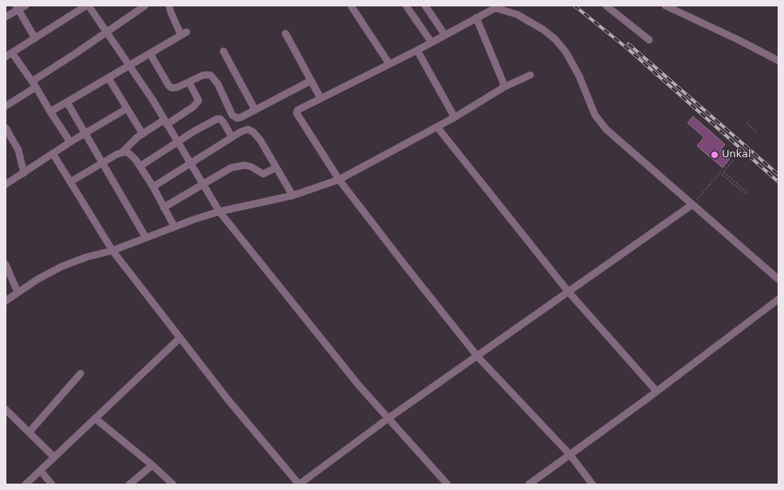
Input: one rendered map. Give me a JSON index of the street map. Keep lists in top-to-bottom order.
{
  "places": ["Unkal"]
}
